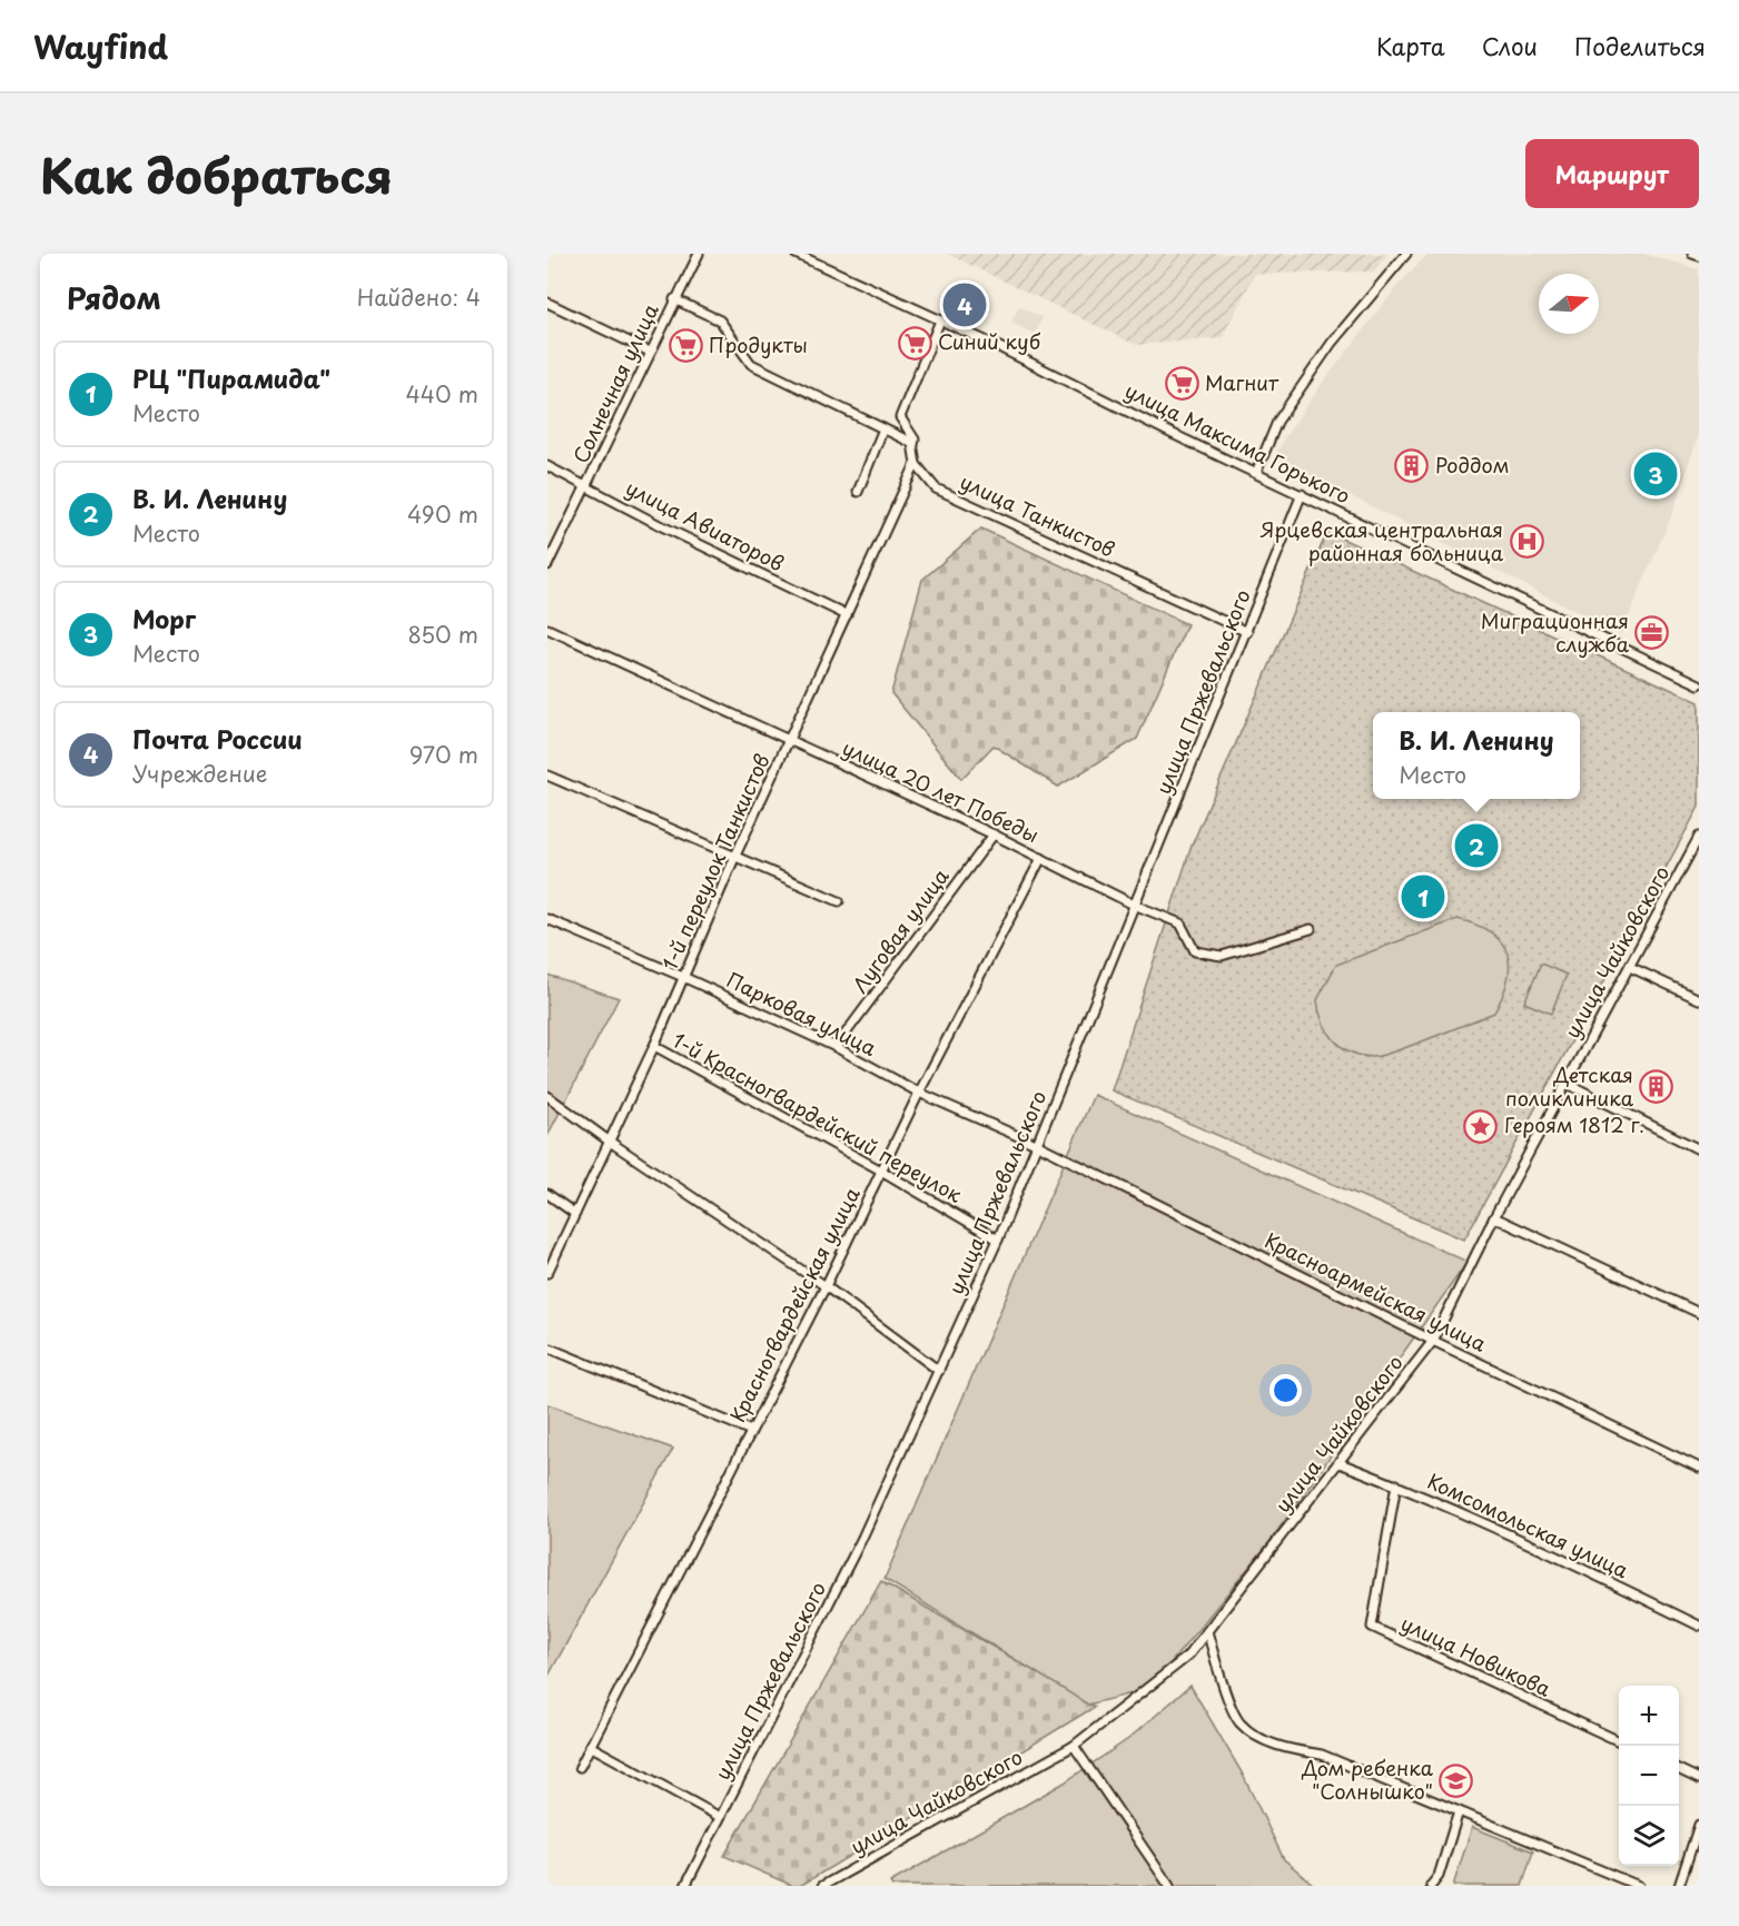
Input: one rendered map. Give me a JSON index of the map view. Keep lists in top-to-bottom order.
{
  "streets": {
    "street": [
      "Солнечная улица",
      "улица Максима Горького",
      "улица Танкистов",
      "улица Авиаторов",
      "улица Пржевальского",
      "улица 20 лет Победы",
      "1-й переулок Танкистов",
      "Луговая улица",
      "улица Чайковского",
      "Парковая улица",
      "1-й Красногвардейский переулок",
      "Красноармейская улица",
      "Красногвардейская улица",
      "Комсомольская улица",
      "улица Новикова"
    ]
  },
  "crossings": [
    ["Солнечная улица", "улица Авиаторов"],
    ["улица Максима Горького", "улица Пржевальского"],
    ["улица Танкистов", "улица Пржевальского"],
    ["улица Танкистов", "1-й переулок Танкистов"],
    ["улица Авиаторов", "1-й переулок Танкистов"],
    ["улица Пржевальского", "улица 20 лет Победы"],
    ["улица Пржевальского", "Парковая улица"],
    ["улица Пржевальского", "1-й Красногвардейский переулок"],
    ["улица Пржевальского", "Красноармейская улица"],
    ["улица 20 лет Победы", "1-й переулок Танкистов"],
    ["улица 20 лет Победы", "Луговая улица"],
    ["улица 20 лет Победы", "Красногвардейская улица"],
    ["1-й переулок Танкистов", "Парковая улица"],
    ["1-й переулок Танкистов", "1-й Красногвардейский переулок"],
    ["Луговая улица", "Парковая улица"],
    ["улица Чайковского", "Красноармейская улица"],
    ["улица Чайковского", "Комсомольская улица"],
    ["Парковая улица", "Красноармейская улица"],
    ["Парковая улица", "Красногвардейская улица"],
    ["1-й Красногвардейский переулок", "Красногвардейская улица"],
    ["Комсомольская улица", "улица Новикова"]
  ],
  "places": {
    "supermarket": ["Синий куб", "Продукты", "Магнит"],
    "building": ["Роддом", "Детская поликлиника"],
    "hospital": ["Ярцевская центральная районная больница"],
    "office": ["Миграционная служба"],
    "place": ["Героям 1812 г."],
    "school or university": ["Дом ребенка \"Солнышко\""]
  },
  "north": "right",
  "page": {
    "header": "Wayfind",
    "nav": ["Карта", "Слои", "Поделиться"],
    "title": "Как добраться",
    "buttons": "Маршрут",
    "heading": ["Рядом", "Найдено: 4"],
    "pins": [
      "4",
      "3",
      "2",
      "1"
    ],
    "list": [
      {
        "mark": "1",
        "name": "РЦ \"Пирамида\"",
        "note": "Место",
        "value": "440 m"
      },
      {
        "mark": "2",
        "name": "В. И. Ленину",
        "note": "Место",
        "value": "490 m"
      },
      {
        "mark": "3",
        "name": "Морг",
        "note": "Место",
        "value": "850 m"
      },
      {
        "mark": "4",
        "name": "Почта России",
        "note": "Учреждение",
        "value": "970 m"
      }
    ],
    "popup": ["В. И. Ленину", "Место"],
    "map_buttons": ["+", "−"]
  }
}
